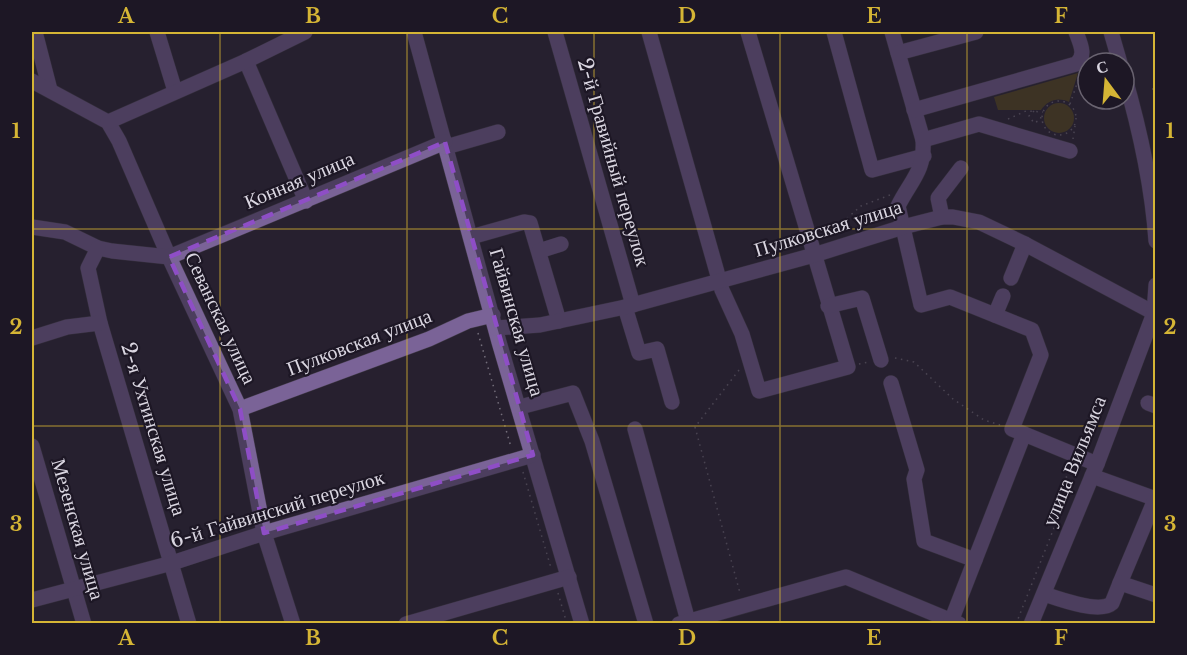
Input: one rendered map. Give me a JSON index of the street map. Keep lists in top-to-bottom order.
{
  "streets": {
    "street": [
      "2-й Гравийный переулок",
      "Конная улица",
      "Пулковская улица",
      "Севанская улица",
      "Гайвинская улица",
      "2-я Ухтинская улица",
      "улица Вильямса",
      "6-й Гайвинский переулок",
      "Мезенская улица"
    ]
  },
  "crossings": [
    ["2-й Гравийный переулок", "Пулковская улица"],
    ["Конная улица", "Севанская улица"],
    ["Конная улица", "Гайвинская улица"],
    ["Пулковская улица", "Севанская улица"],
    ["Пулковская улица", "Гайвинская улица"],
    ["Пулковская улица", "улица Вильямса"],
    ["Севанская улица", "6-й Гайвинский переулок"],
    ["Гайвинская улица", "6-й Гайвинский переулок"],
    ["2-я Ухтинская улица", "6-й Гайвинский переулок"],
    ["6-й Гайвинский переулок", "Мезенская улица"]
  ],
  "north": "top",
  "grid": {
    "columns": [
      "A",
      "B",
      "C",
      "D",
      "E",
      "F"
    ],
    "rows": ["1", "2", "3"]
  }
}
